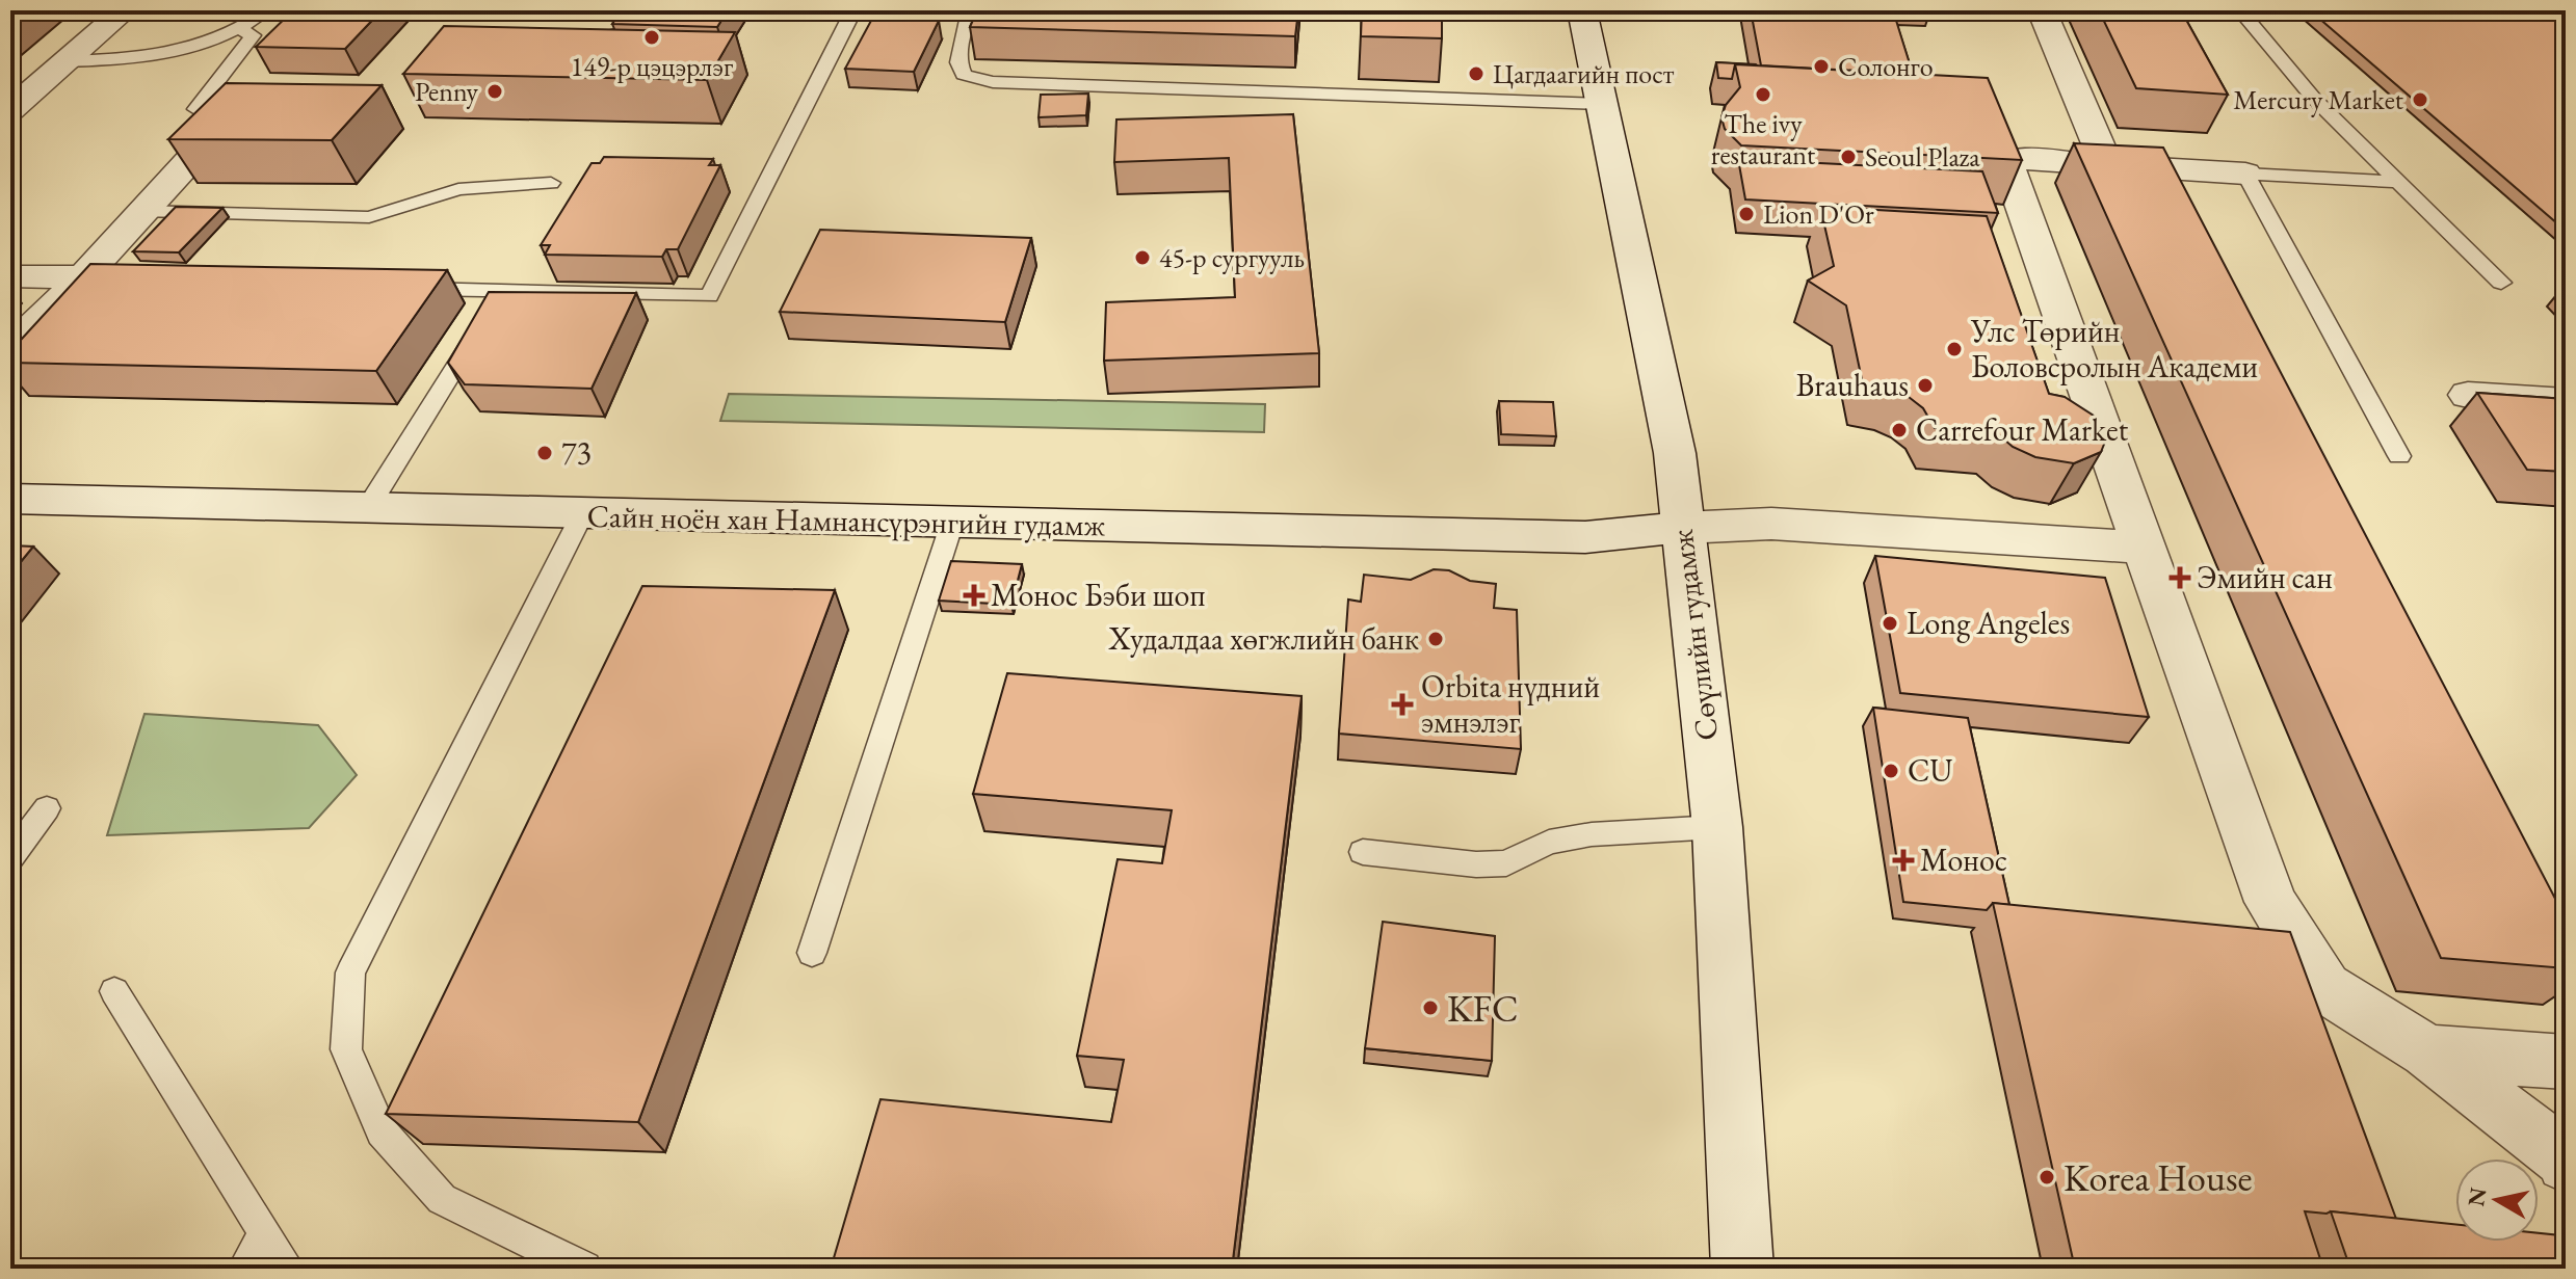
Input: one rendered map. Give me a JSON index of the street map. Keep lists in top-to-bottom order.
{
  "streets": {
    "street": ["Сайн ноён хан Намнансүрэнгийн гудамж", "Сөүлийн гудамж"]
  },
  "crossings": [
    ["Сайн ноён хан Намнансүрэнгийн гудамж", "Сөүлийн гудамж"]
  ],
  "places": {
    "other": [
      "149-р цэцэрлэг",
      "Солонго",
      "Цагдаагийн пост",
      "Penny",
      "The ivy restaurant",
      "Mercury Market",
      "Seoul Plaza",
      "Lion D'Or",
      "45-р сургууль",
      "Улс Төрийн Боловсролын Академи",
      "Brauhaus",
      "Carrefour Market",
      "73",
      "Long Angeles",
      "Худалдаа хөгжлийн банк",
      "CU",
      "KFC",
      "Korea House"
    ],
    "health": [
      "Эмийн сан",
      "Монос Бэби шоп",
      "Orbita нүдний эмнэлэг",
      "Монос"
    ]
  },
  "north": "left"
}
